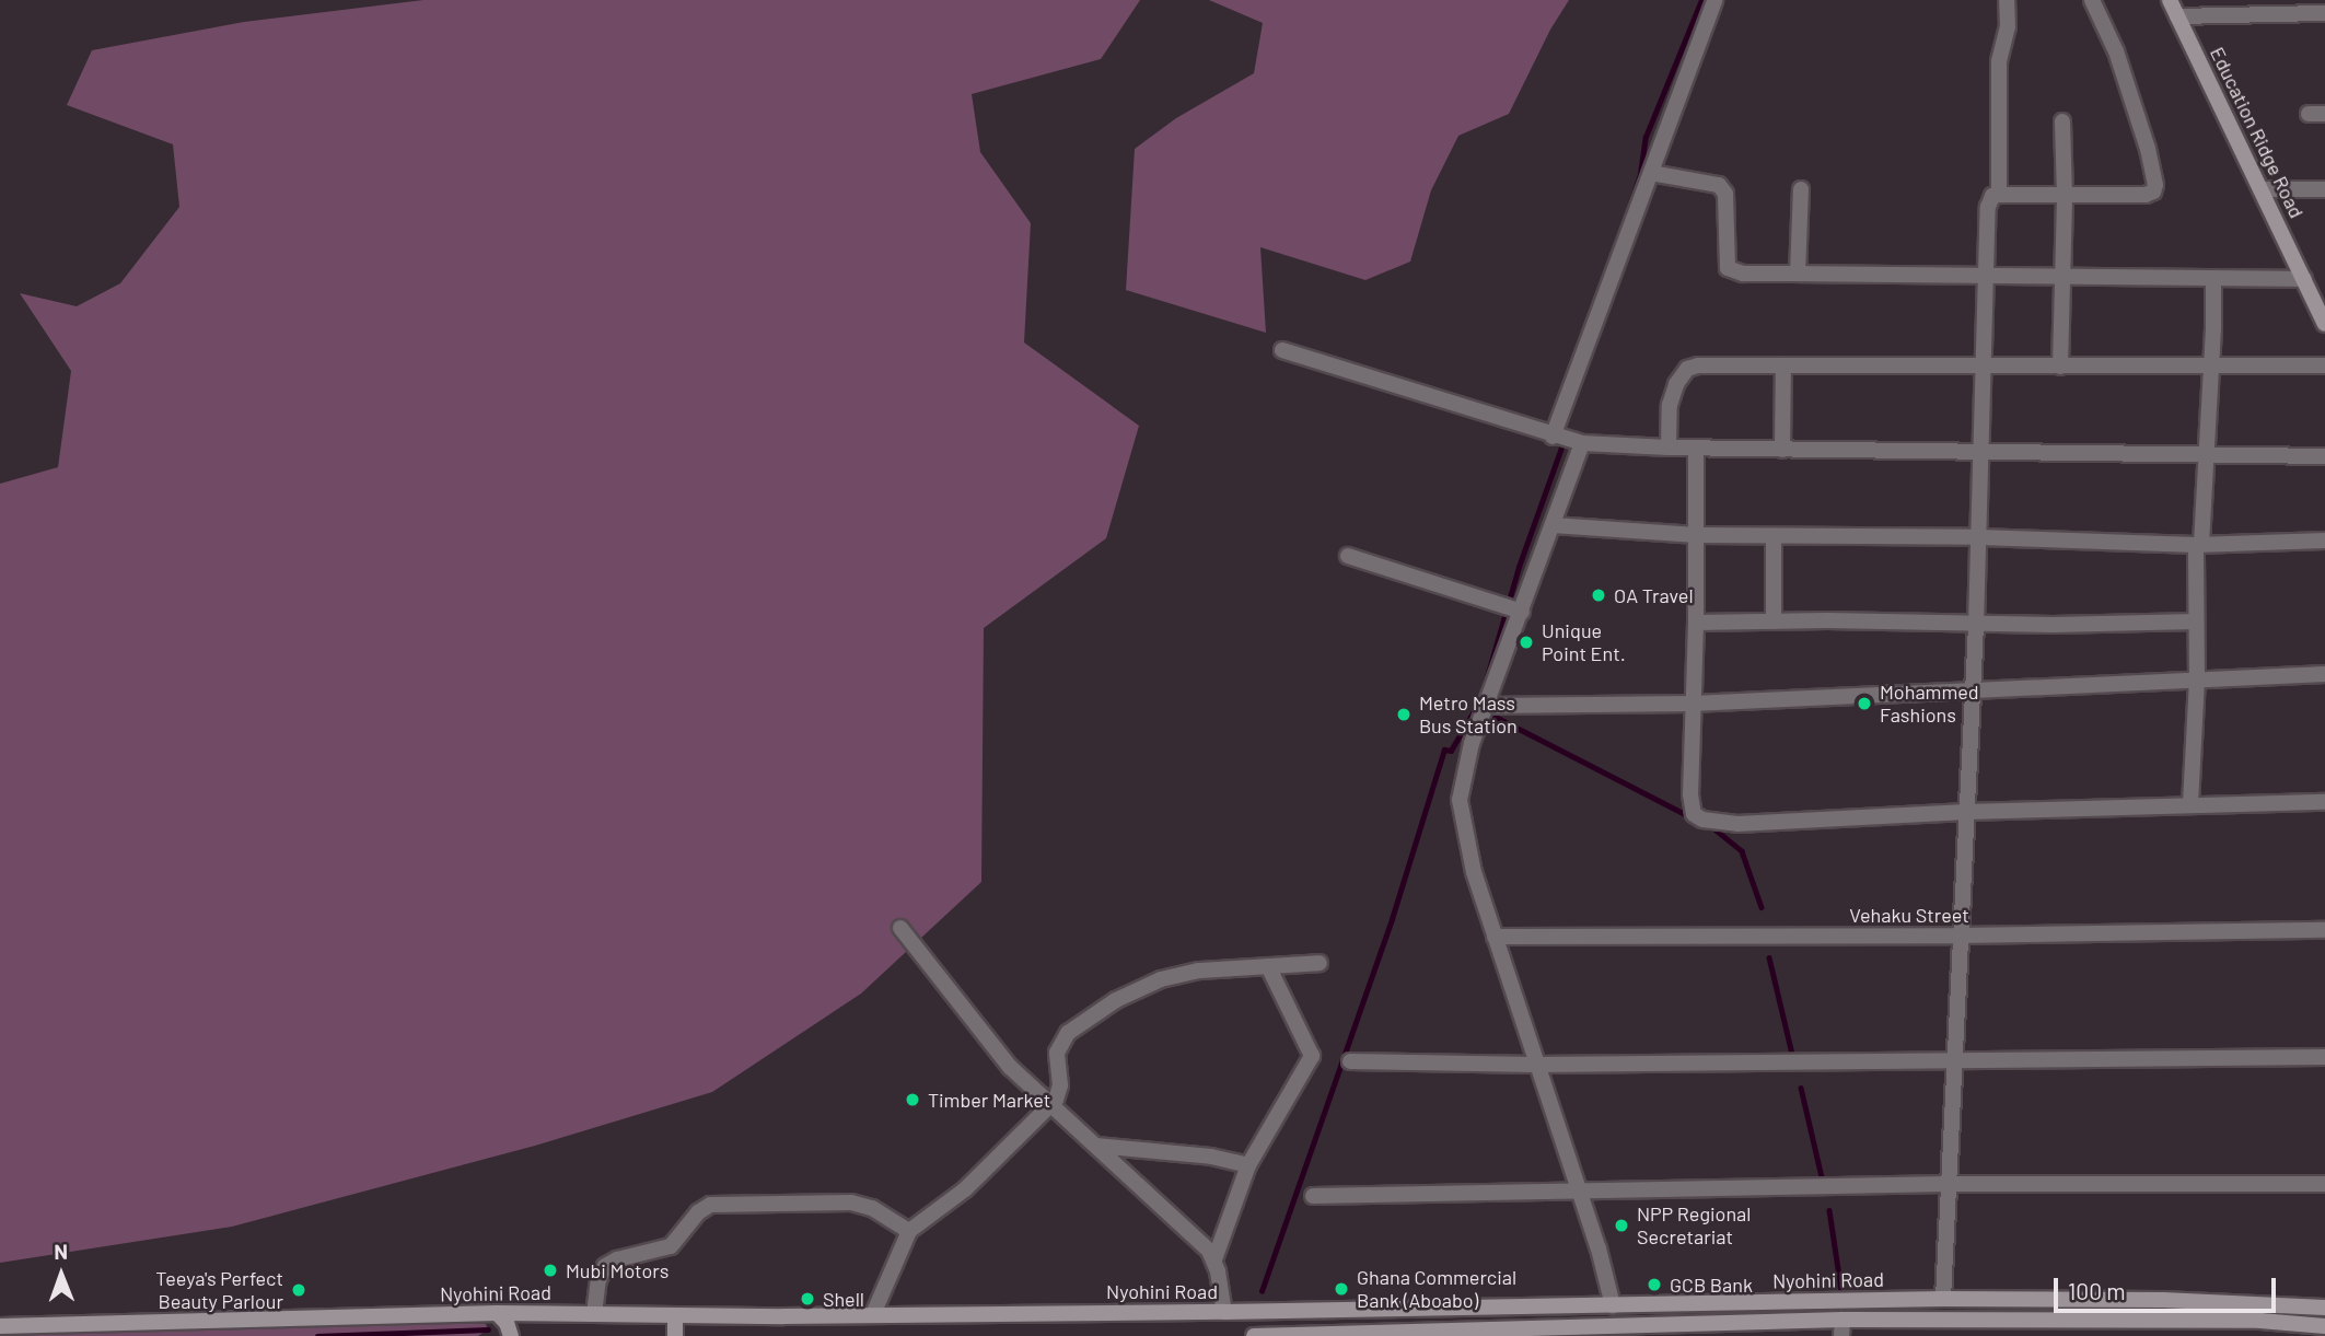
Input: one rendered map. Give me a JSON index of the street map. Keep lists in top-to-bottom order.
{
  "streets": {
    "main road": ["Education Ridge Road", "Nyohini Road"],
    "street": ["Vehaku Street"]
  },
  "places": [
    "OA Travel",
    "Unique Point Ent.",
    "Mohammed Fashions",
    "Metro Mass Bus Station",
    "Timber Market",
    "NPP Regional Secretariat",
    "Mubi Motors",
    "GCB Bank",
    "Ghana Commercial Bank (Aboabo)",
    "Teeya's Perfect Beauty Parlour",
    "Shell"
  ],
  "scale_bar": "100 m",
  "north": "top"
}
